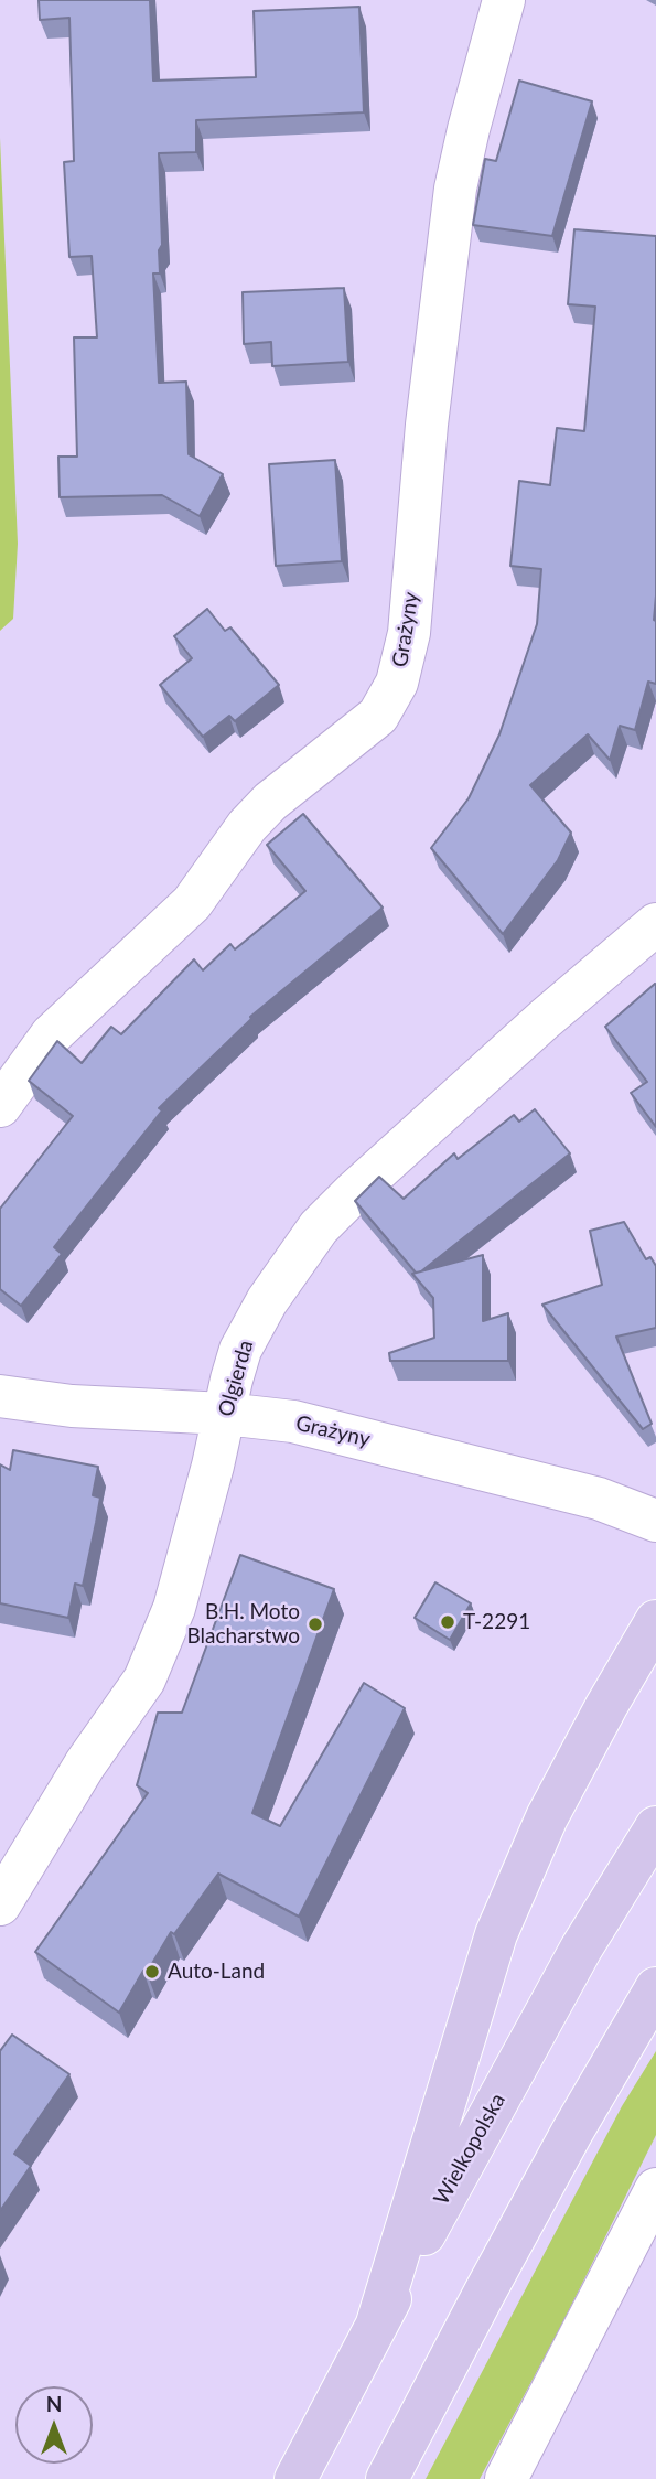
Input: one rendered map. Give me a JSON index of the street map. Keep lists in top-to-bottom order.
{
  "streets": {
    "main road": ["Wielkopolska"],
    "street": ["Grażyny", "Olgierda"]
  },
  "crossings": [
    ["Grażyny", "Olgierda"]
  ],
  "places": ["T-2291", "B.H. Moto Blacharstwo", "Auto-Land"],
  "north": "top"
}
